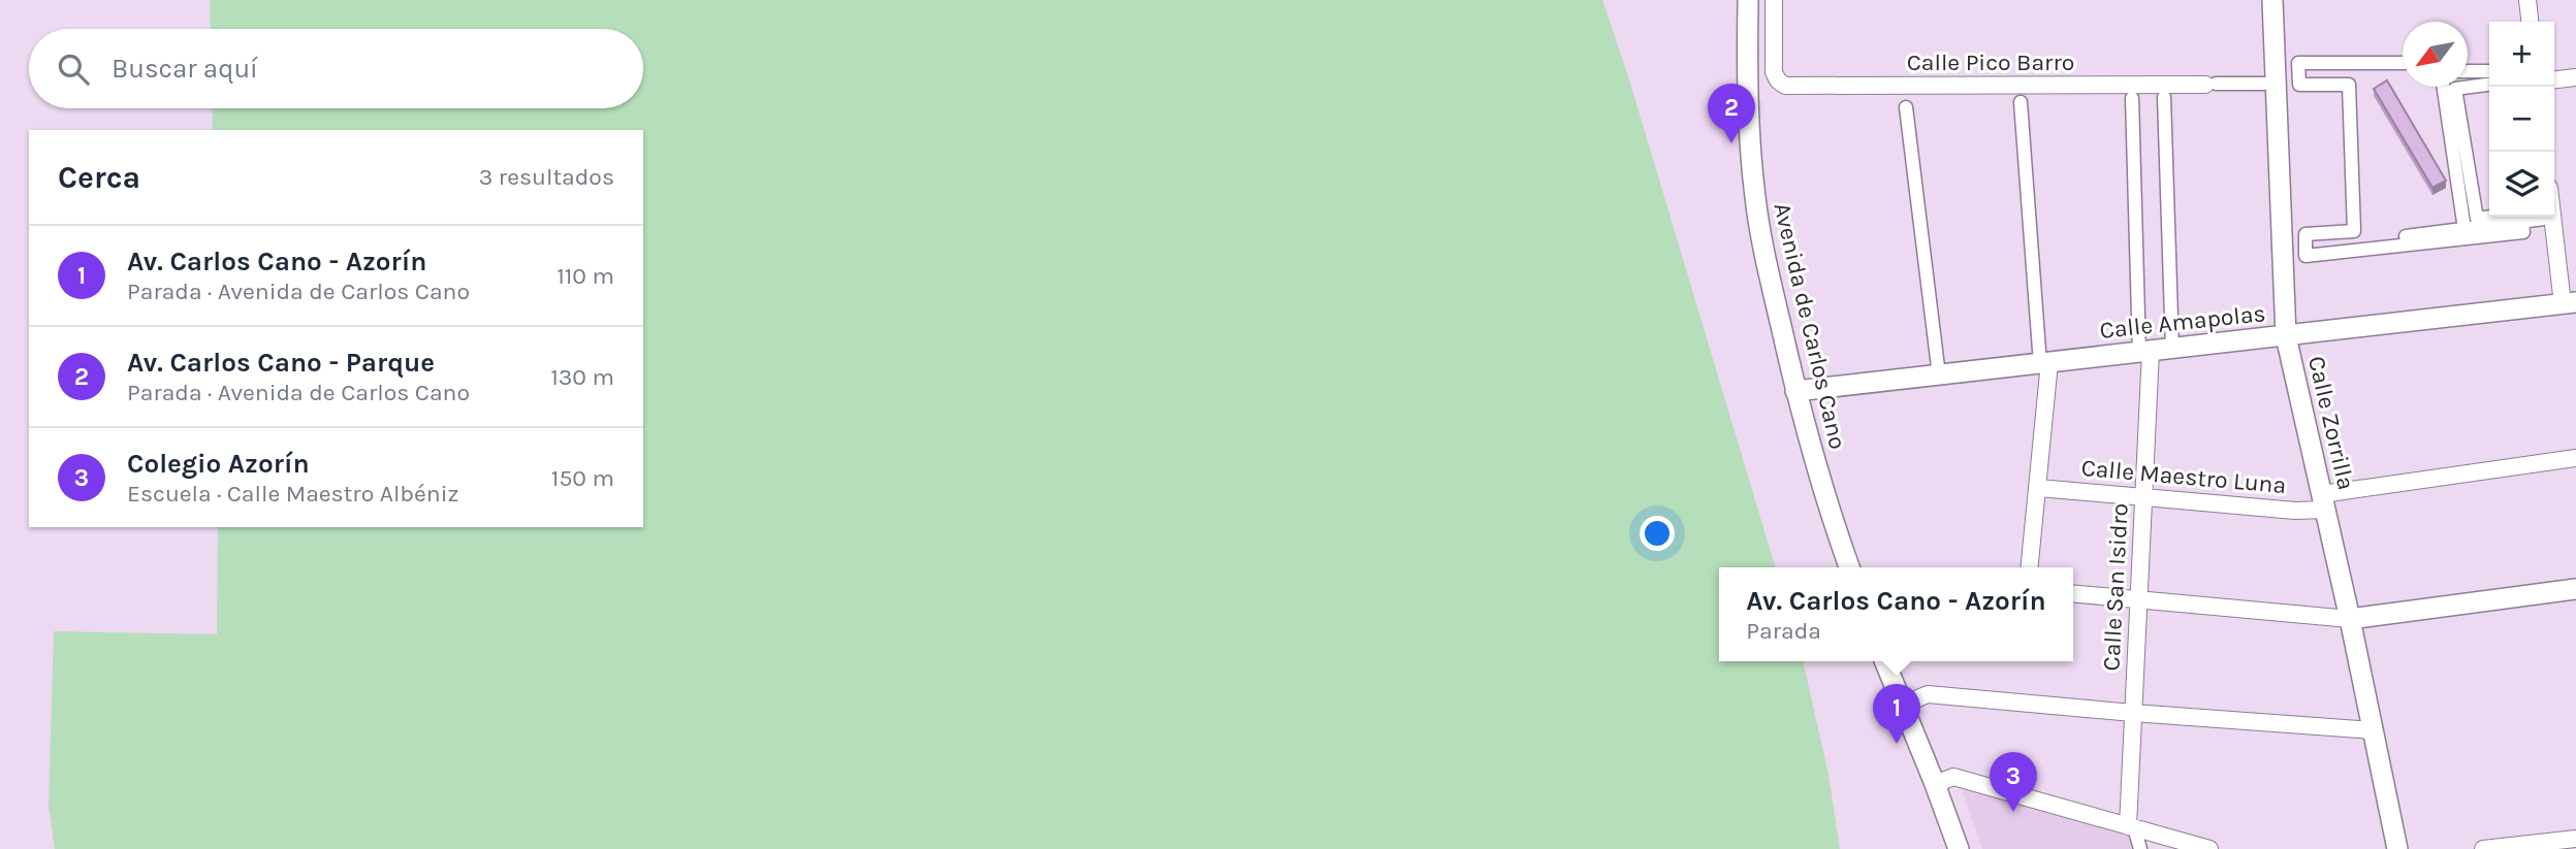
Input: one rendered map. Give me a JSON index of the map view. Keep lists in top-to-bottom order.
{
  "streets": {
    "street": [
      "Calle Pico Barro",
      "Calle Amapolas",
      "Avenida de Carlos Cano",
      "Calle Zorrilla",
      "Calle Maestro Luna",
      "Calle San Isidro"
    ]
  },
  "crossings": [
    ["Calle Pico Barro", "Calle Zorrilla"],
    ["Calle Amapolas", "Avenida de Carlos Cano"],
    ["Calle Amapolas", "Calle Zorrilla"],
    ["Calle Amapolas", "Calle San Isidro"],
    ["Calle Zorrilla", "Calle Maestro Luna"],
    ["Calle Maestro Luna", "Calle San Isidro"]
  ],
  "north": "bottom left",
  "page": {
    "map_buttons": ["+", "−"],
    "search": "Buscar aquí",
    "pins": ["2", "1", "3"],
    "heading": ["Cerca", "3 resultados"],
    "list": [
      {
        "mark": "1",
        "name": "Av. Carlos Cano - Azorín",
        "note": "Parada · Avenida de Carlos Cano",
        "value": "110 m"
      },
      {
        "mark": "2",
        "name": "Av. Carlos Cano - Parque",
        "note": "Parada · Avenida de Carlos Cano",
        "value": "130 m"
      },
      {
        "mark": "3",
        "name": "Colegio Azorín",
        "note": "Escuela · Calle Maestro Albéniz",
        "value": "150 m"
      }
    ],
    "popup": ["Av. Carlos Cano - Azorín", "Parada"]
  }
}
